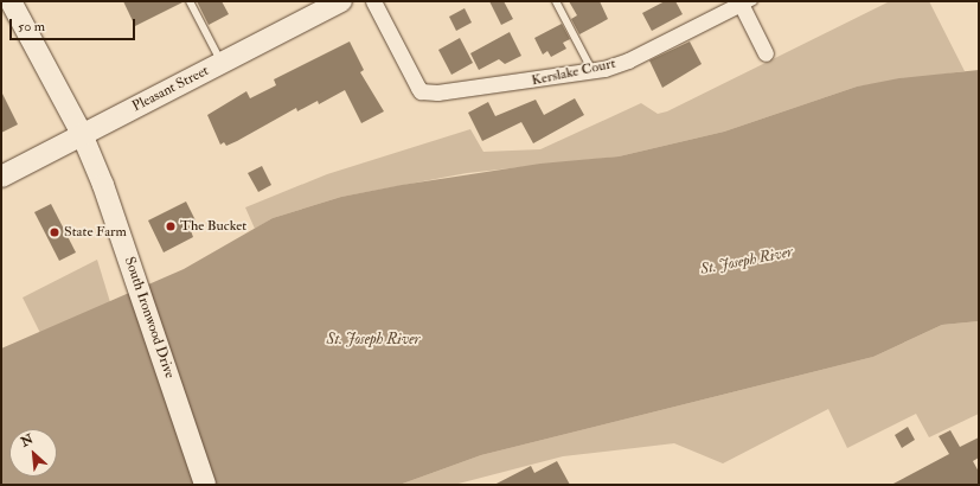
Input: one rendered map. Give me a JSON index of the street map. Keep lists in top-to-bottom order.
{
  "streets": {
    "main road": ["Pleasant Street", "South Ironwood Drive"],
    "street": ["Kerslake Court"]
  },
  "crossings": [
    ["Pleasant Street", "South Ironwood Drive"]
  ],
  "water": ["St. Joseph River"],
  "places": ["The Bucket", "State Farm"],
  "scale_bar": "50 m",
  "north": "top left"
}
